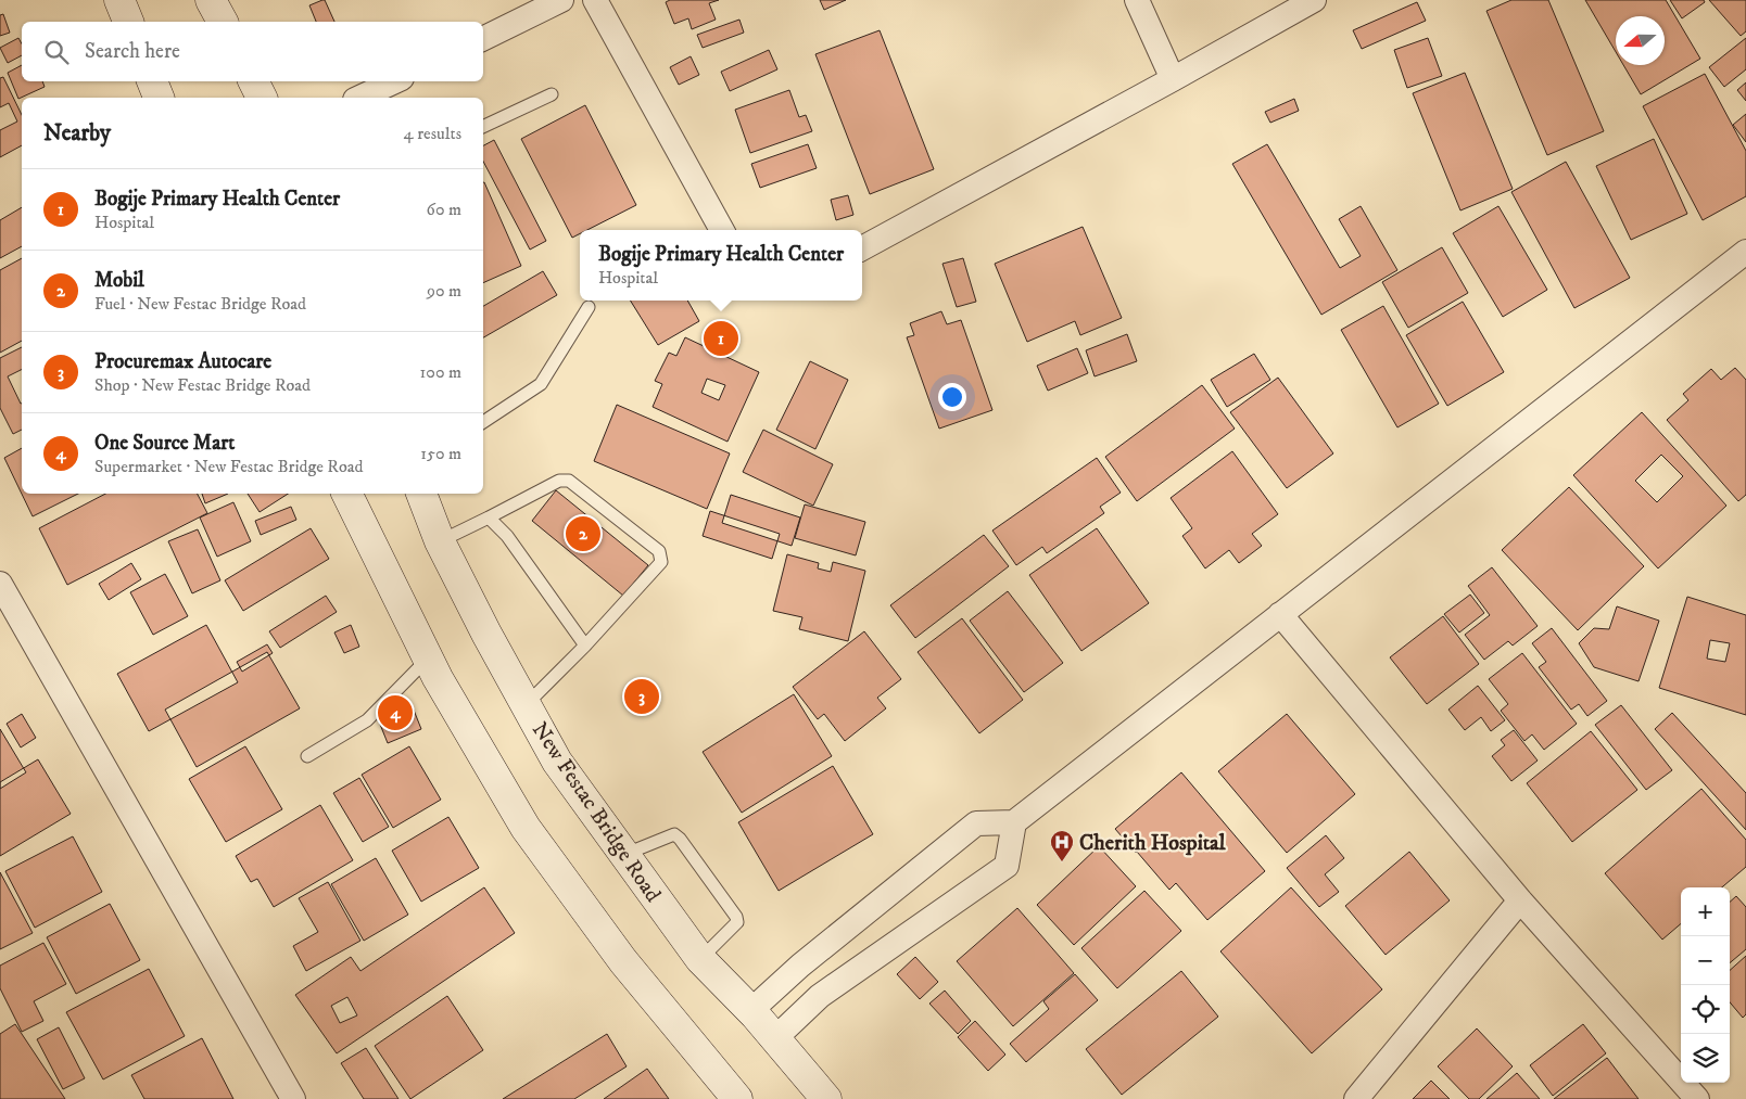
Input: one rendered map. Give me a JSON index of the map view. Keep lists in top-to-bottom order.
{
  "streets": {
    "main road": ["New Festac Bridge Road"]
  },
  "places": {
    "hospital": ["Cherith Hospital"]
  },
  "north": "left",
  "page": {
    "search": "Search here",
    "heading": ["Nearby", "4 results"],
    "list": [
      {
        "mark": "1",
        "name": "Bogije Primary Health Center",
        "note": "Hospital",
        "value": "60 m"
      },
      {
        "mark": "2",
        "name": "Mobil",
        "note": "Fuel · New Festac Bridge Road",
        "value": "90 m"
      },
      {
        "mark": "3",
        "name": "Procuremax Autocare",
        "note": "Shop · New Festac Bridge Road",
        "value": "100 m"
      },
      {
        "mark": "4",
        "name": "One Source Mart",
        "note": "Supermarket · New Festac Bridge Road",
        "value": "150 m"
      }
    ],
    "popup": ["Bogije Primary Health Center", "Hospital"],
    "pins": [
      "1",
      "2",
      "3",
      "4"
    ],
    "map_buttons": ["+", "−"]
  }
}
